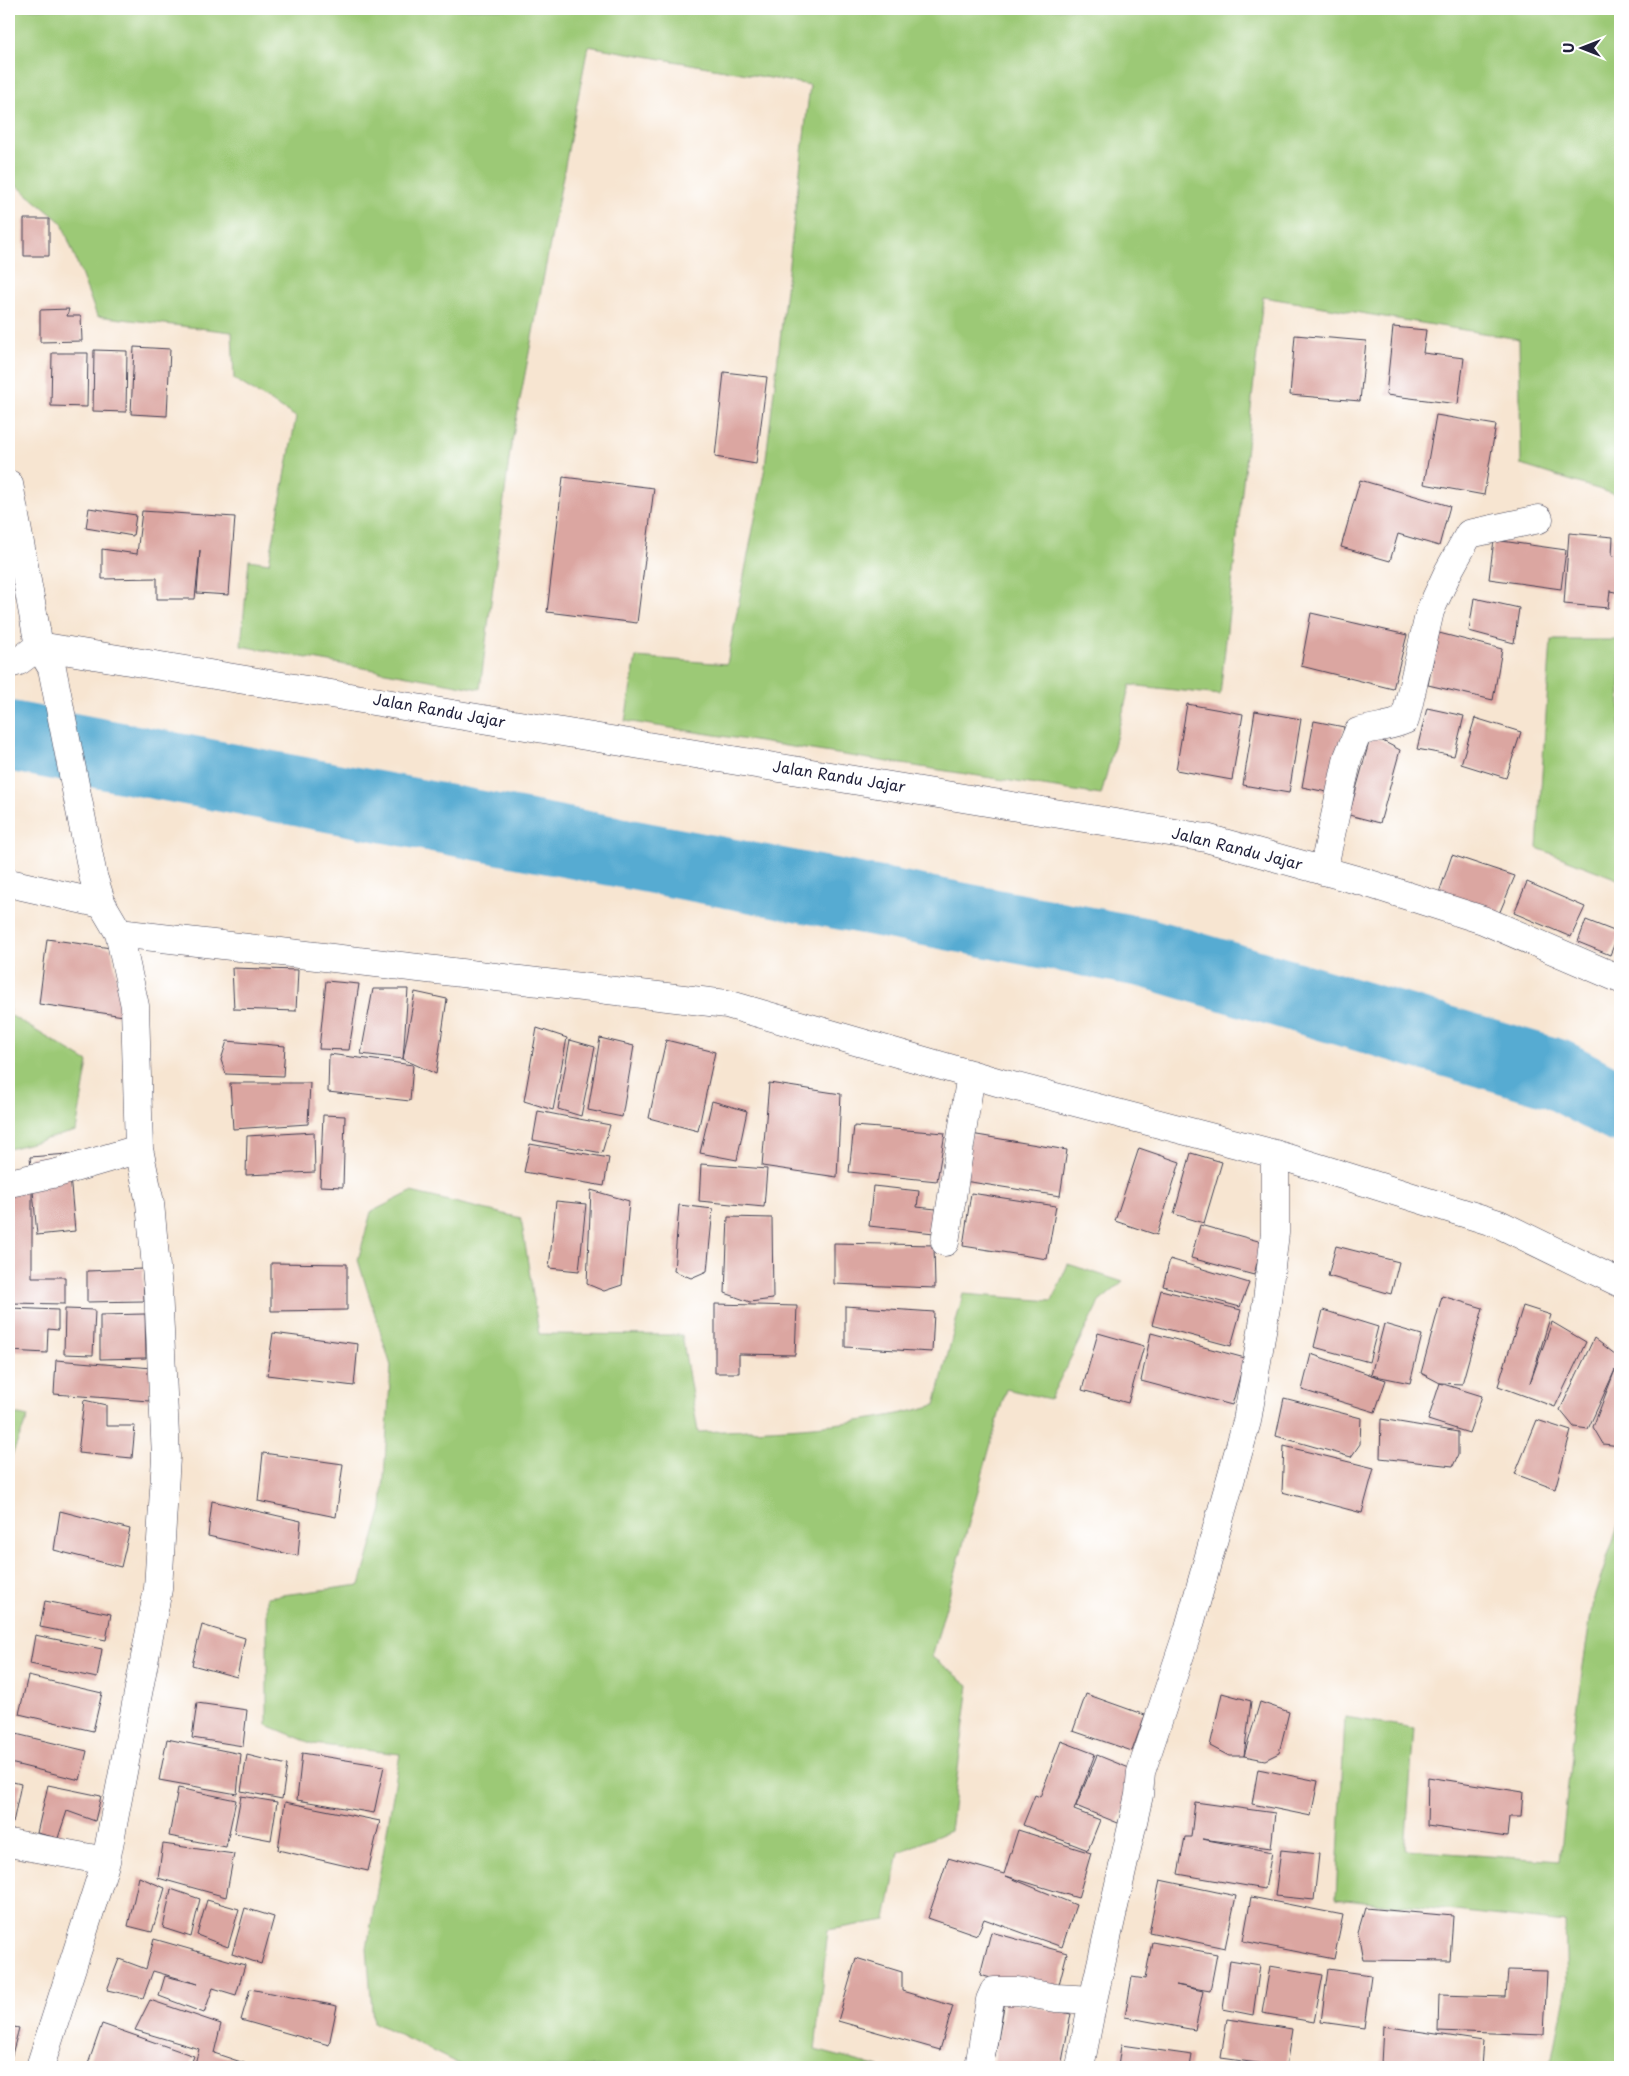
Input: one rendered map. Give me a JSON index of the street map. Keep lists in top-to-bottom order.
{
  "streets": {
    "street": ["Jalan Randu Jajar"]
  },
  "north": "left"
}
